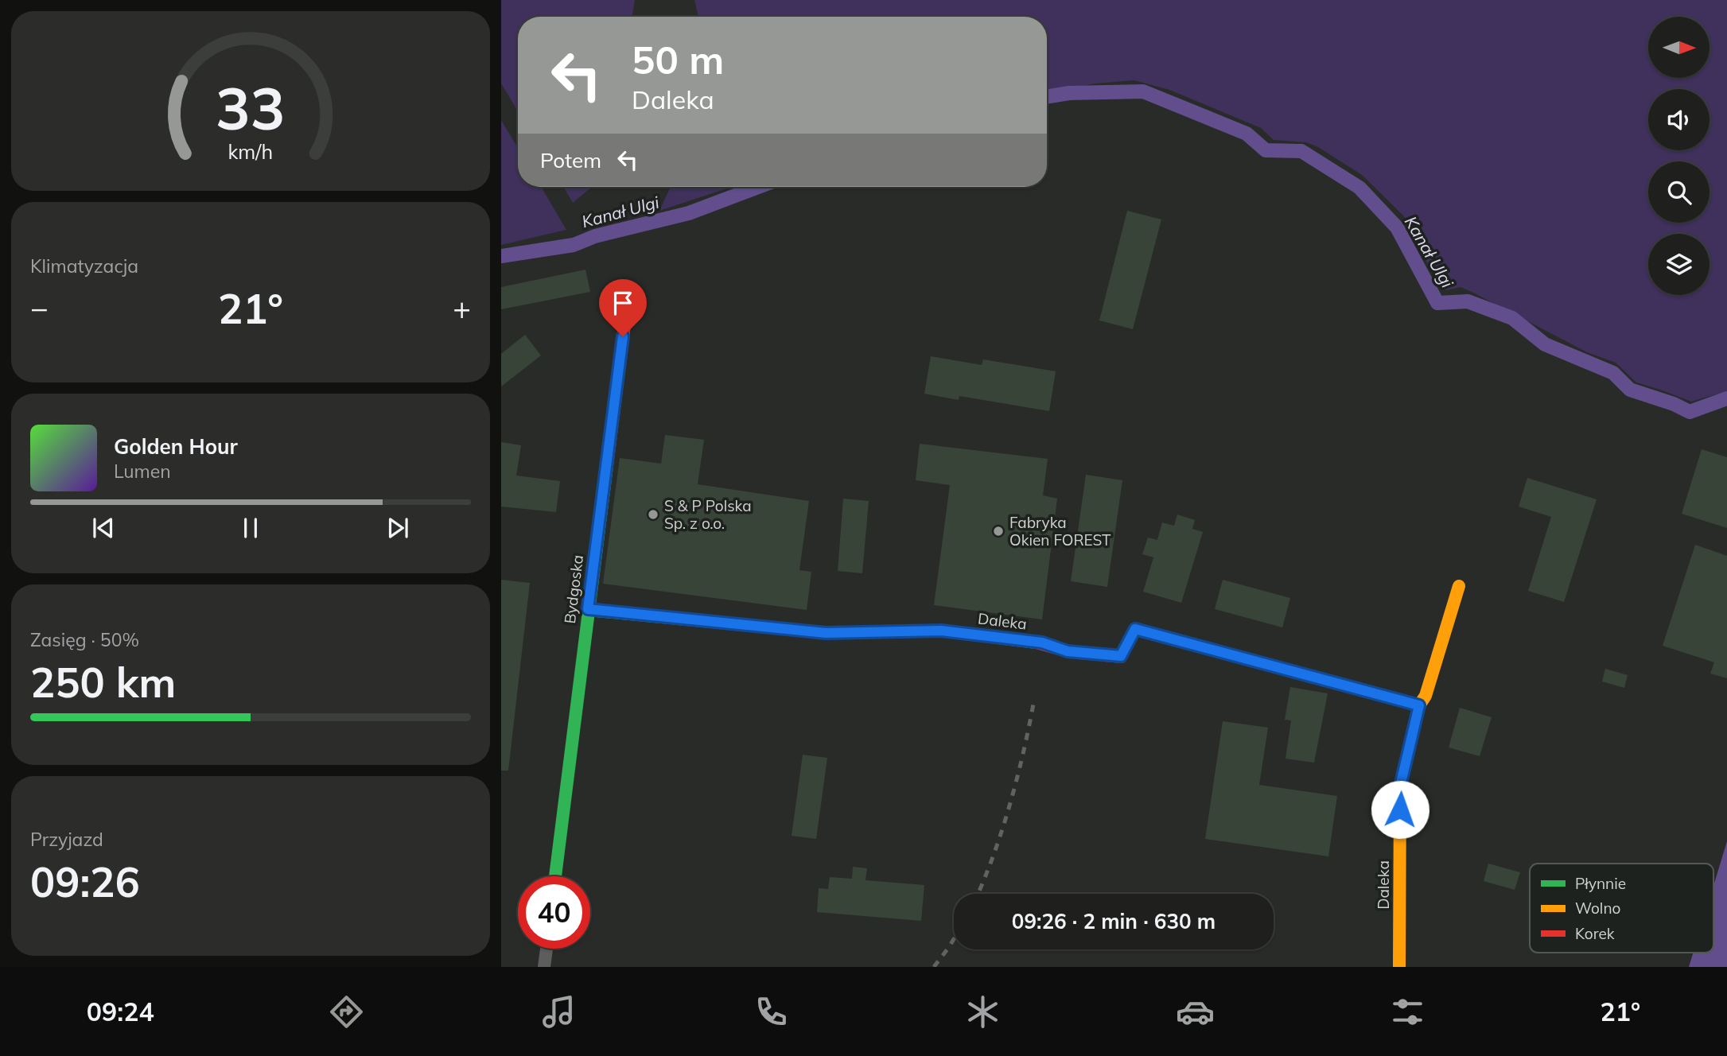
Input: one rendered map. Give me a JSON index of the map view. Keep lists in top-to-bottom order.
{
  "streets": {
    "street": ["Bydgoska", "Daleka"]
  },
  "crossings": [
    ["Bydgoska", "Daleka"]
  ],
  "water": ["Kanał Ulgi"],
  "places": ["S & P Polska Sp. z o.o.", "Fabryka Okien FOREST"],
  "legend": ["Płynnie", "Wolno", "Korek"],
  "north": "right",
  "page": {
    "turn": ["50 m", "Daleka"],
    "then": "Potem",
    "tile": [
      "Klimatyzacja",
      ["Zasięg · 50%", "250 km"],
      ["Przyjazd", "09:26"]
    ],
    "heat": ["−", "21°", "+"],
    "song": ["Golden Hour", "Lumen"],
    "limit": "40",
    "trip": "09:26 · 2 min · 630 m",
    "tabs": ["09:24", "21°"],
    "gauge": ["33", "km/h"]
  }
}
